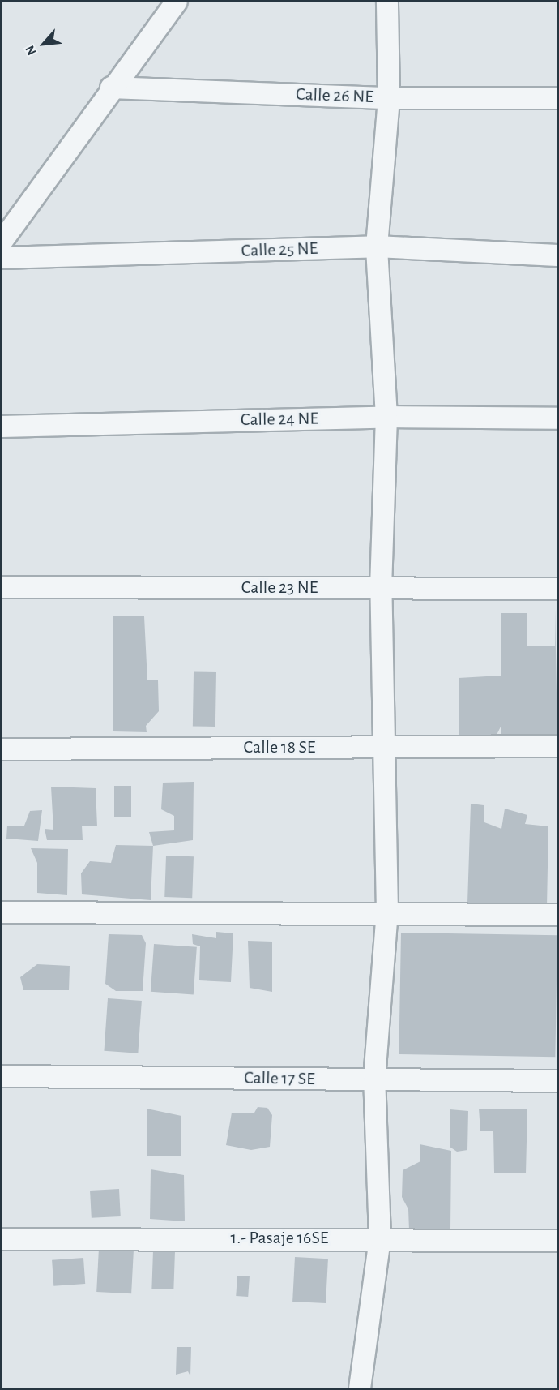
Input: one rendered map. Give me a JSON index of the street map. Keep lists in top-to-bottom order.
{
  "streets": {
    "street": [
      "Calle 26 NE",
      "Calle 25 NE",
      "Calle 24 NE",
      "Calle 23 NE",
      "Calle 18 SE",
      "Calle 17 SE",
      "1.- Pasaje 16SE"
    ]
  },
  "north": "bottom left"
}
